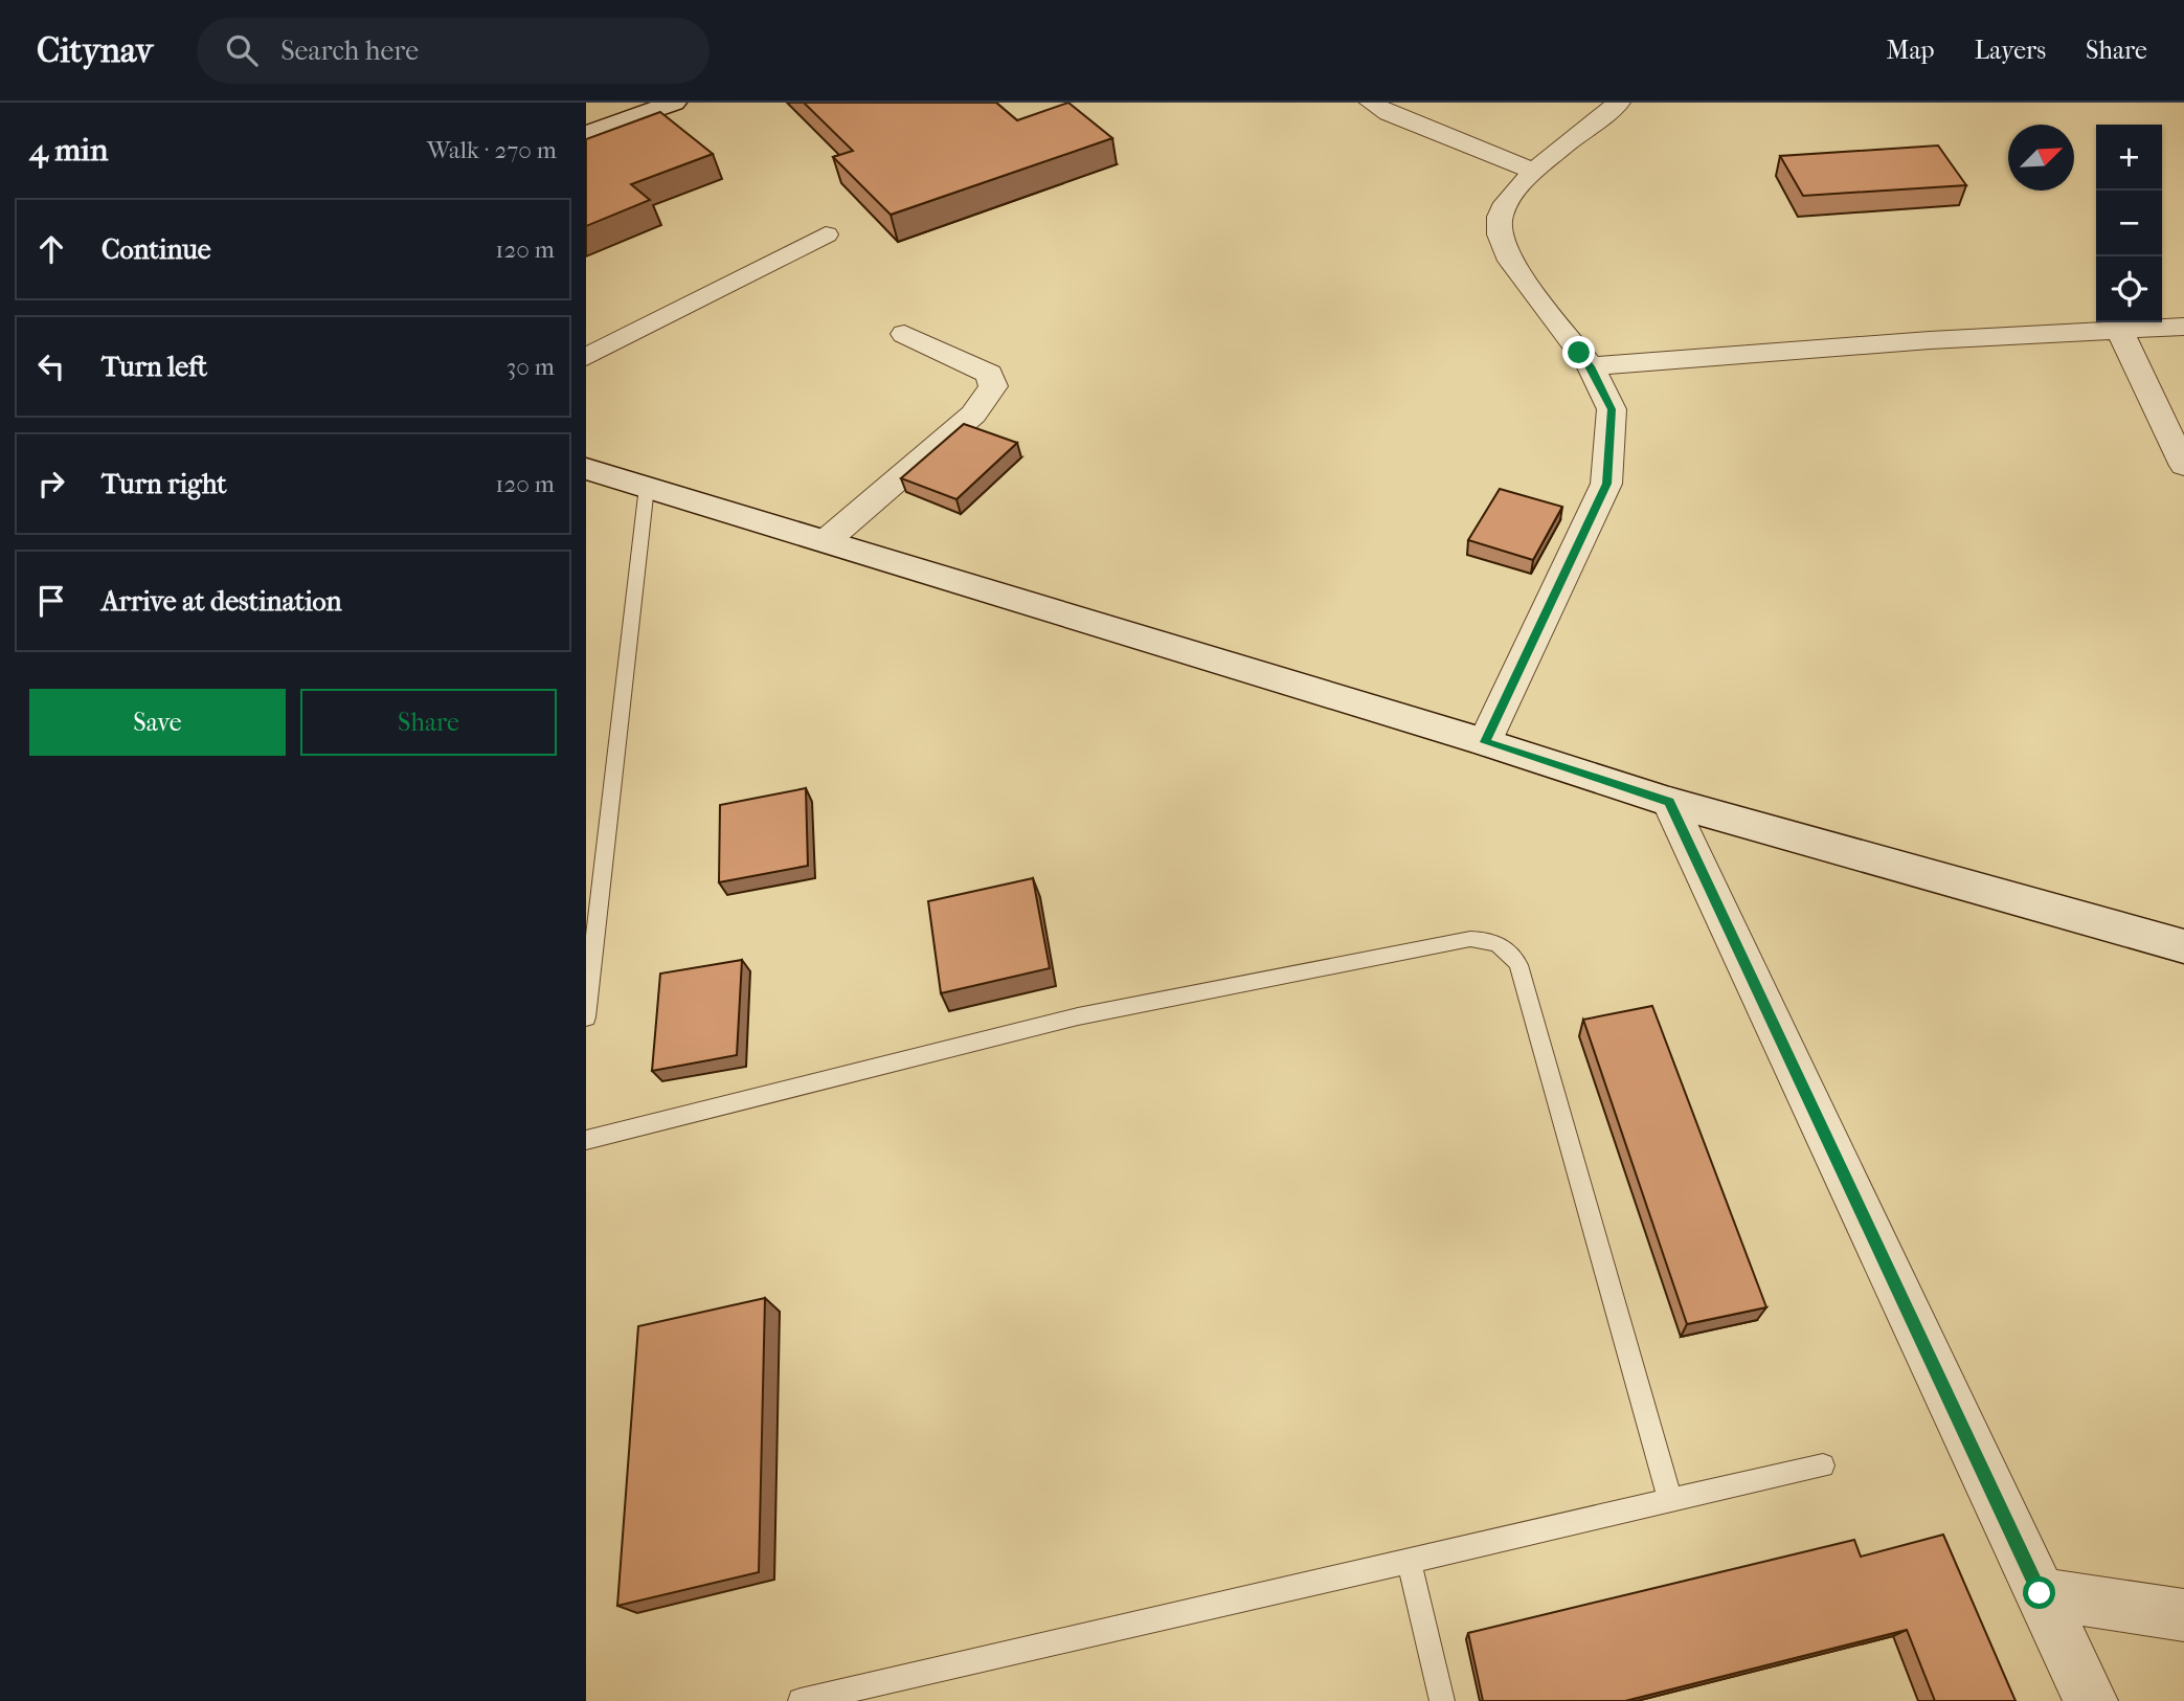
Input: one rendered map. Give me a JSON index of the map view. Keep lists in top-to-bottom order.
{
  "north": "top right",
  "page": {
    "header": "Citynav",
    "search": "Search here",
    "nav": ["Map", "Layers", "Share"],
    "heading": ["4 min", "Walk · 270 m"],
    "map_buttons": ["+", "−"],
    "list": [
      ["Continue", "120 m"],
      ["Turn left", "30 m"],
      ["Turn right", "120 m"],
      "Arrive at destination"
    ],
    "buttons": ["Save", "Share"]
  }
}
